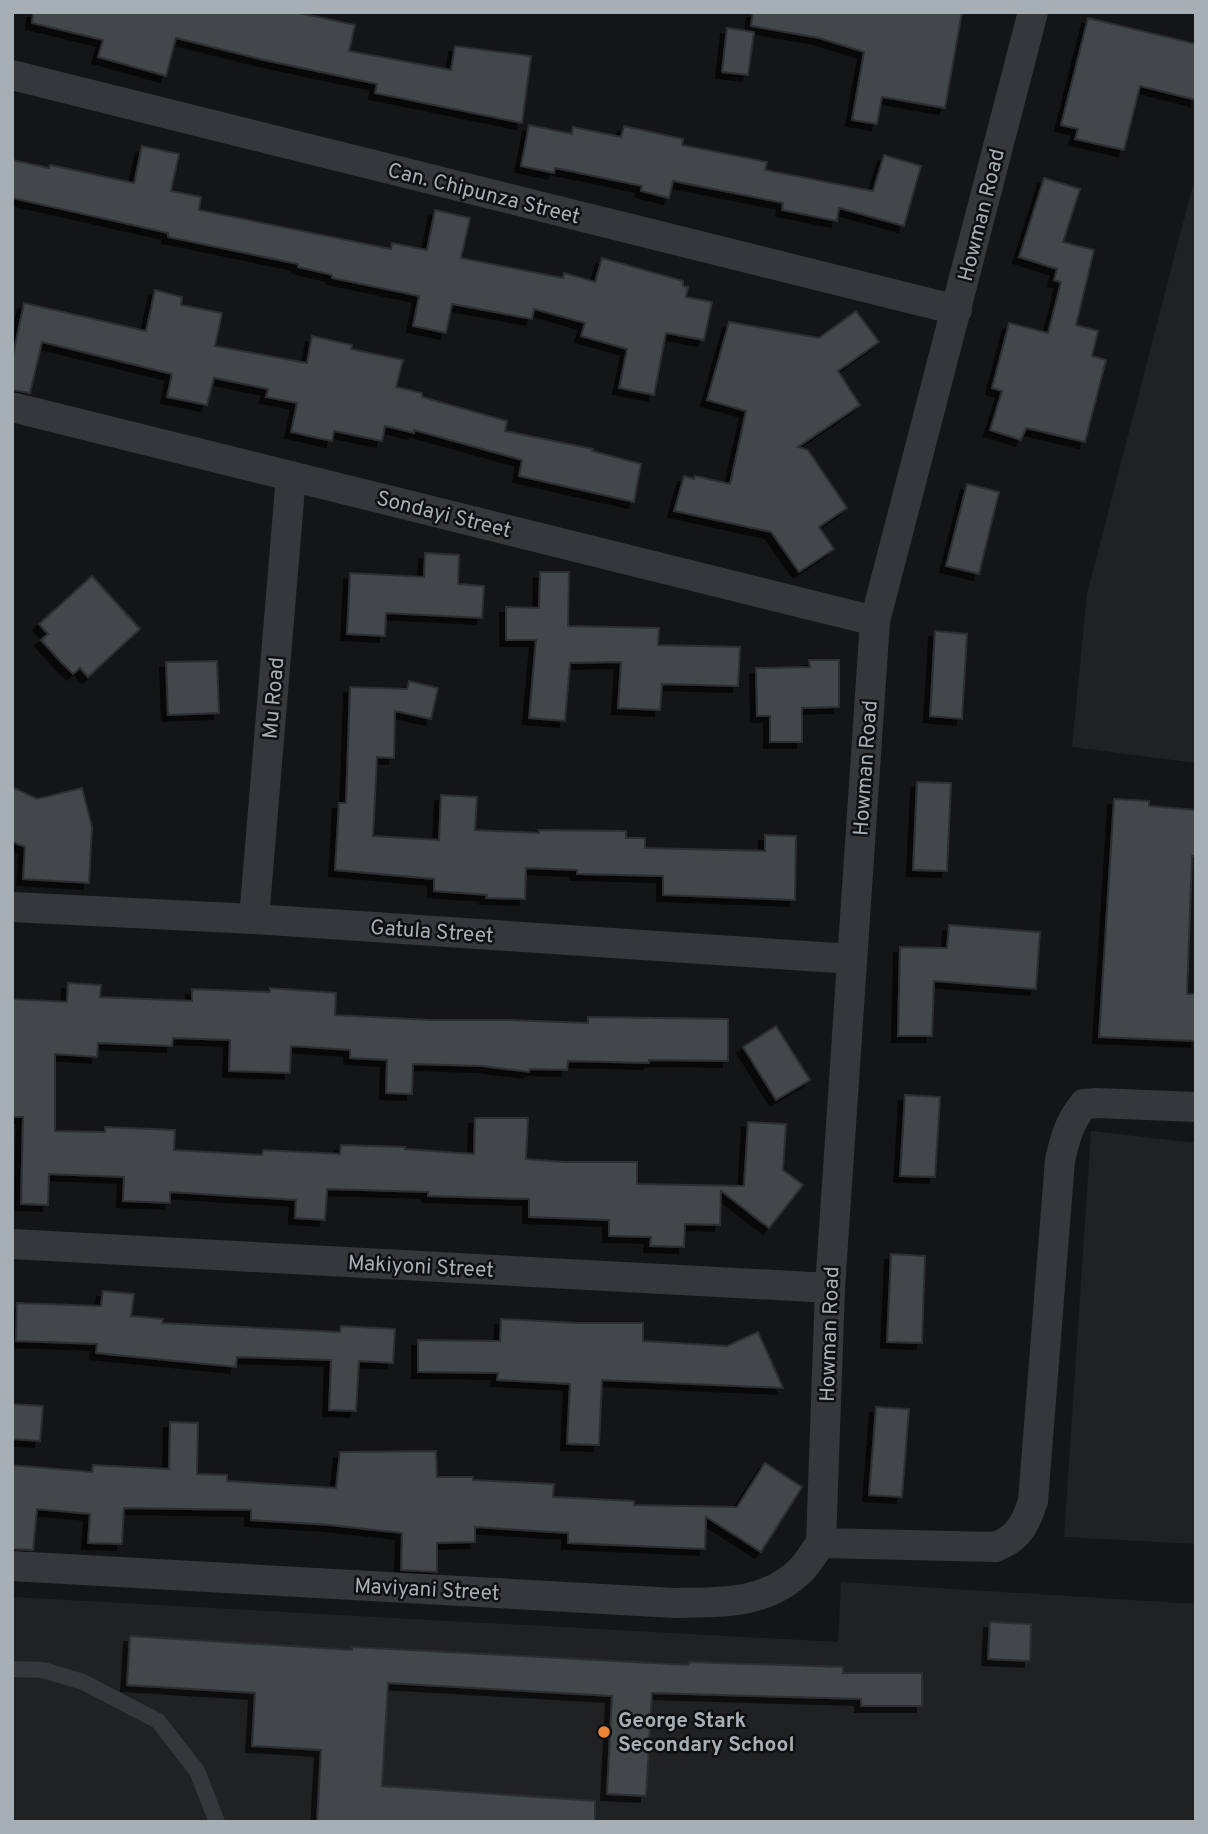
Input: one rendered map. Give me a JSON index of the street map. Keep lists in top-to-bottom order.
{
  "streets": {
    "street": [
      "Can. Chipunza Street",
      "Howman Road",
      "Sondayi Street",
      "Mu Road",
      "Gatula Street",
      "Makiyoni Street",
      "Maviyani Street"
    ]
  },
  "crossings": [
    ["Can. Chipunza Street", "Howman Road"],
    ["Howman Road", "Sondayi Street"],
    ["Howman Road", "Gatula Street"],
    ["Howman Road", "Makiyoni Street"],
    ["Howman Road", "Maviyani Street"],
    ["Sondayi Street", "Mu Road"],
    ["Mu Road", "Gatula Street"]
  ],
  "places": ["George Stark Secondary School"]
}
